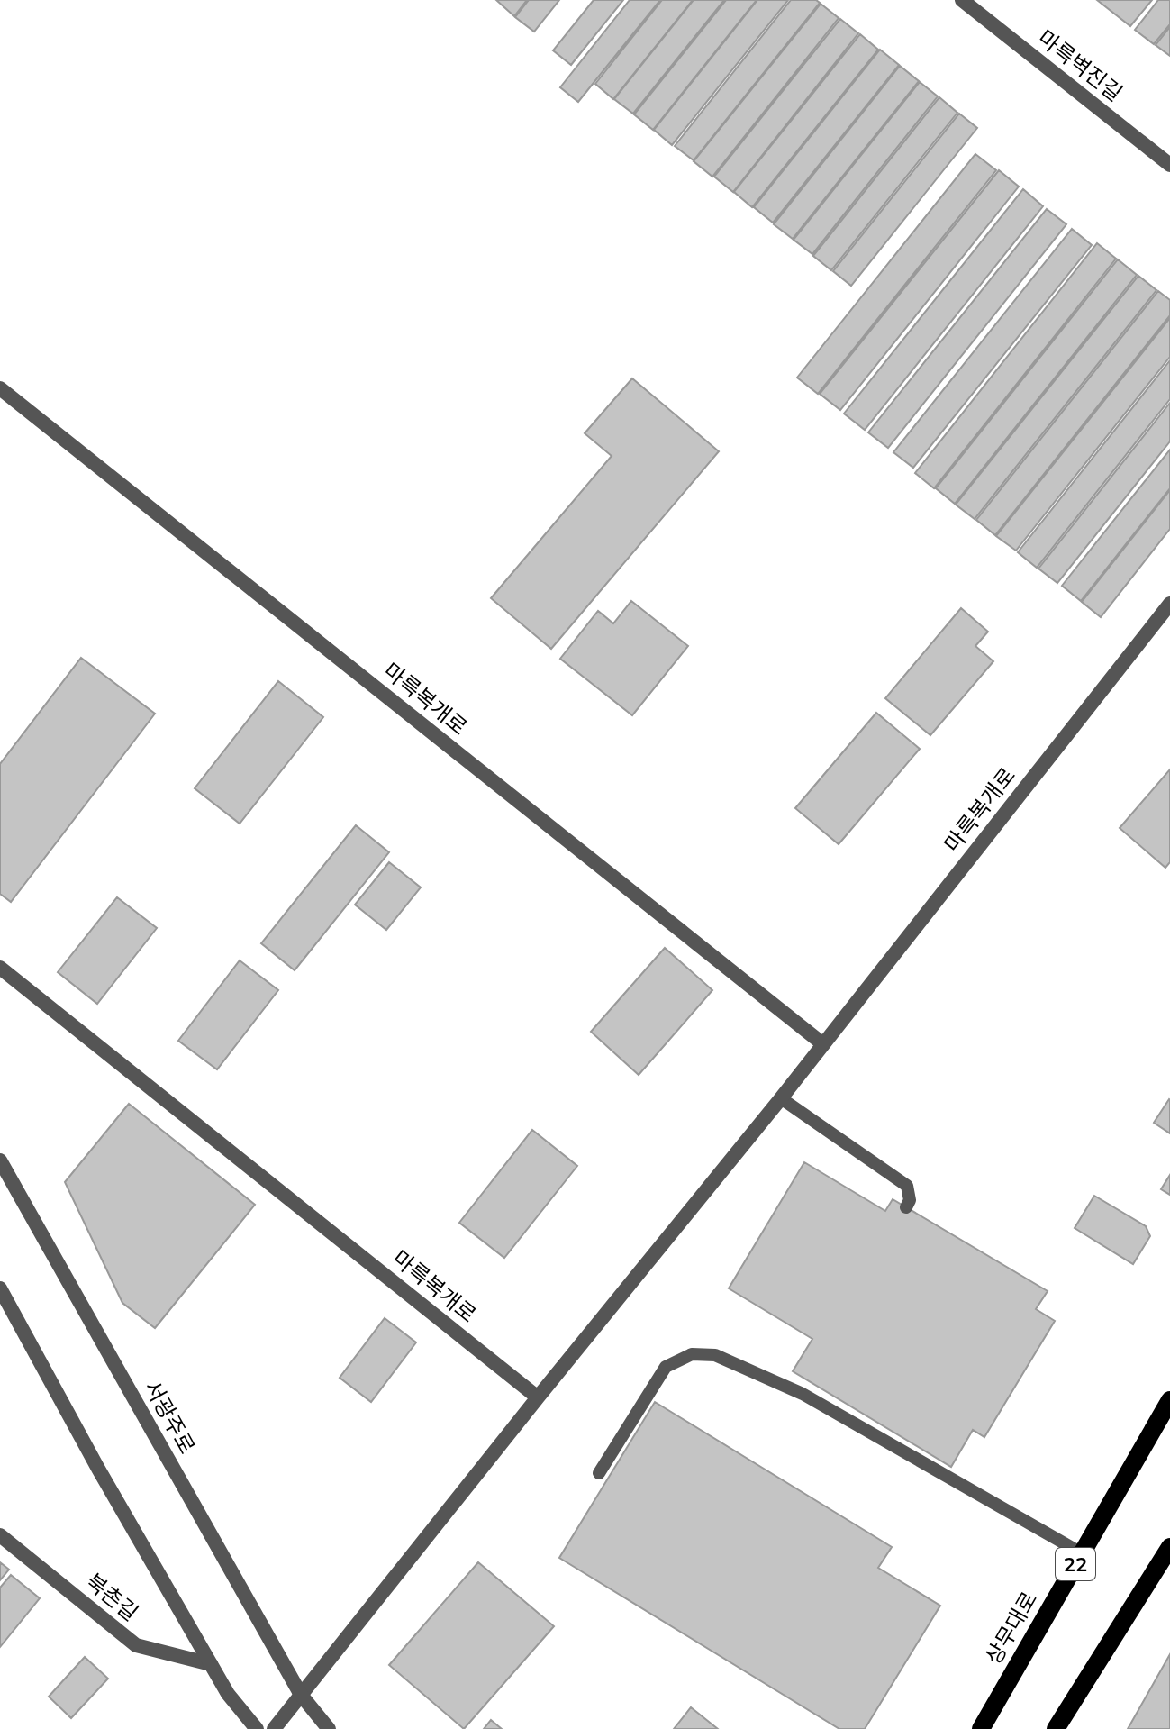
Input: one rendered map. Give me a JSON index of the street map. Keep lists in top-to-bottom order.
{
  "streets": {
    "main road": ["22", "상무대로"],
    "street": [
      "마륵벽진길",
      "마륵복개로",
      "서광주로",
      "북촌길"
    ]
  },
  "crossings": [
    ["마륵복개로", "서광주로"]
  ]
}
